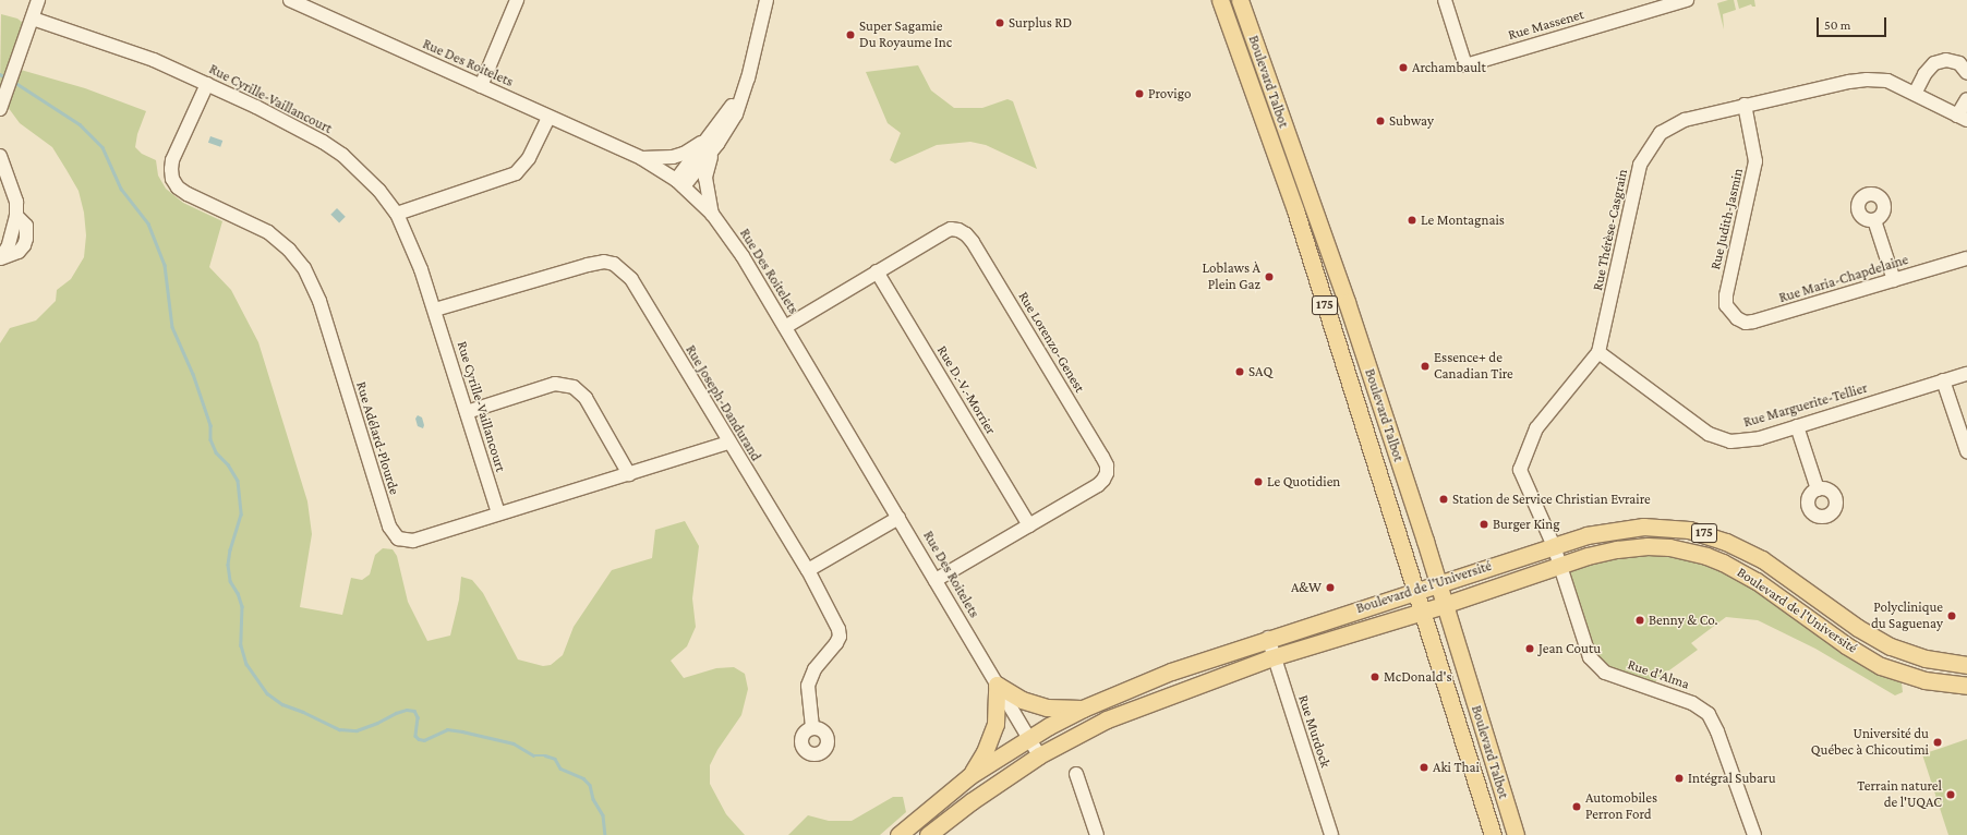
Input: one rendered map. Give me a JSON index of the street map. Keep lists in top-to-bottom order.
{
  "streets": {
    "main road": ["Boulevard Talbot", "175", "Boulevard de l'Université"],
    "street": [
      "Rue Massenet",
      "Rue Des Roitelets",
      "Rue Cyrille-Vaillancourt",
      "Rue Judith-Jasmin",
      "Rue Thérèse-Casgrain",
      "Rue Maria-Chapdelaine",
      "Rue Lorenzo-Genest",
      "Rue D.-V.-Morrier",
      "Rue Joseph-Dandurand",
      "Rue Marguerite-Tellier",
      "Rue Adélard-Plourde",
      "Rue d'Alma",
      "Rue Murdock"
    ]
  },
  "crossings": [
    ["Rue Des Roitelets", "Rue Lorenzo-Genest"],
    ["Rue Des Roitelets", "Boulevard de l'Université"],
    ["Boulevard Talbot", "Boulevard de l'Université"],
    ["Rue Cyrille-Vaillancourt", "Rue Joseph-Dandurand"],
    ["Rue Cyrille-Vaillancourt", "Rue Adélard-Plourde"],
    ["Rue Judith-Jasmin", "Rue Thérèse-Casgrain"],
    ["Rue Judith-Jasmin", "Rue Maria-Chapdelaine"],
    ["Rue Thérèse-Casgrain", "Rue Marguerite-Tellier"],
    ["Rue Thérèse-Casgrain", "Boulevard de l'Université"],
    ["Rue Thérèse-Casgrain", "Rue d'Alma"],
    ["Rue Lorenzo-Genest", "Rue D.-V.-Morrier"],
    ["Rue Joseph-Dandurand", "Rue Adélard-Plourde"],
    ["Boulevard de l'Université", "Rue d'Alma"],
    ["Boulevard de l'Université", "Rue Murdock"]
  ],
  "places": [
    "Surplus RD",
    "Super Sagamie Du Royaume Inc",
    "Archambault",
    "Provigo",
    "Subway",
    "Le Montagnais",
    "Loblaws À Plein Gaz",
    "Essence+ de Canadian Tire",
    "SAQ",
    "Le Quotidien",
    "Station de Service Christian Evraire",
    "Burger King",
    "A&W",
    "Polyclinique du Saguenay",
    "Benny & Co.",
    "Jean Coutu",
    "McDonald's",
    "Université du Québec à Chicoutimi",
    "Aki Thai",
    "Intégral Subaru",
    "Terrain naturel de l'UQAC",
    "Automobiles Perron Ford"
  ],
  "scale_bar": "50 m"
}
